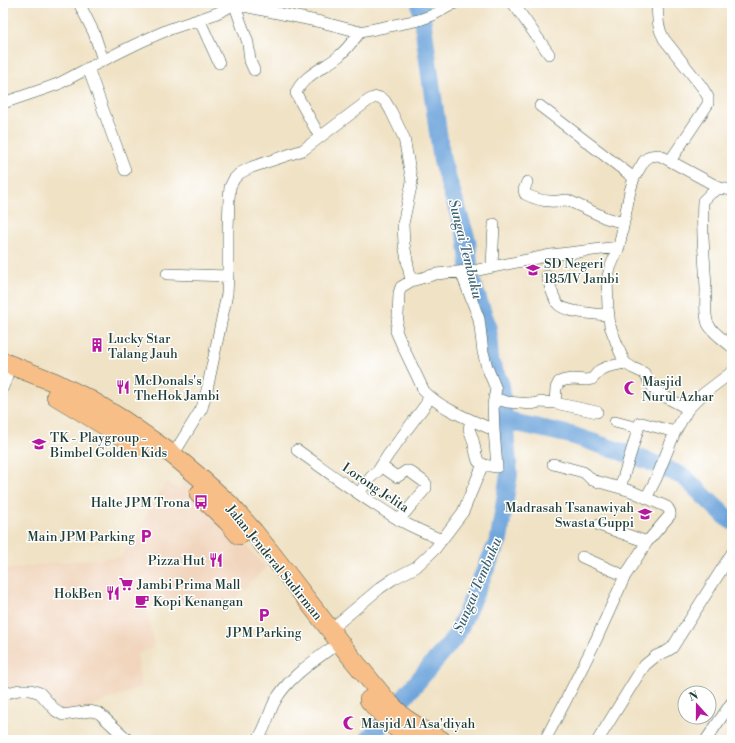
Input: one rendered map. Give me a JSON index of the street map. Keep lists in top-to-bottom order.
{
  "streets": {
    "highway": ["Jalan Jenderal Sudirman"],
    "street": ["Lorong Jelita"]
  },
  "water": ["Sungai Tembuku"],
  "places": {
    "school or university": ["SD Negeri 185/IV Jambi", "TK - Playgroup - Bimbel Golden Kids", "Madrasah Tsanawiyah Swasta Guppi"],
    "building": ["Lucky Star Talang Jauh"],
    "restaurant": ["McDonals's TheHok Jambi", "Pizza Hut", "HokBen"],
    "mosque": ["Masjid Nurul Azhar", "Masjid Al Asa'diyah"],
    "bus stop": ["Halte JPM Trona"],
    "parking": ["Main JPM Parking", "JPM Parking"],
    "supermarket": ["Jambi Prima Mall"],
    "cafe": ["Kopi Kenangan"]
  },
  "north": "top"
}
